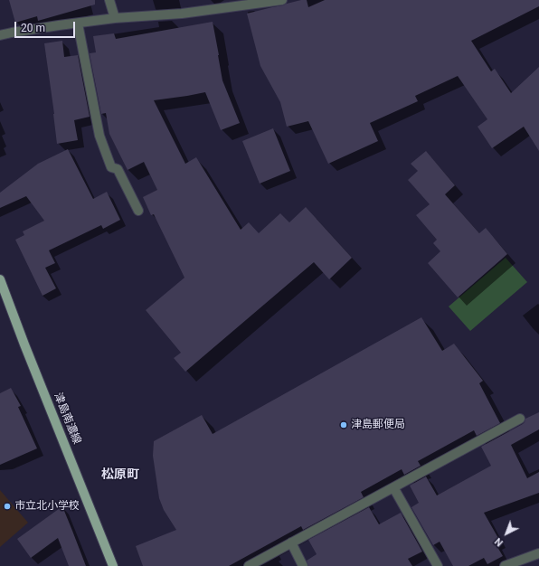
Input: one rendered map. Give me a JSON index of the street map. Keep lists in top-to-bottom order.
{
  "streets": {
    "main road": ["津島南濃線"]
  },
  "districts": ["松原町"],
  "places": ["津島郵便局", "市立北小学校"],
  "scale_bar": "20 m",
  "north": "bottom left"
}
